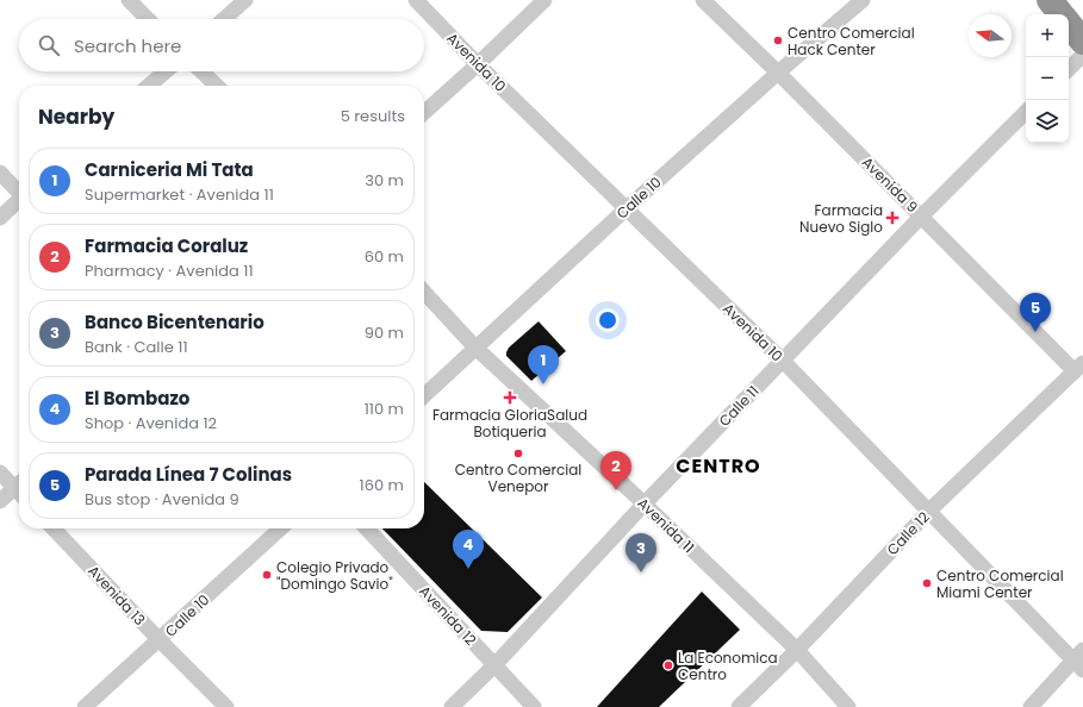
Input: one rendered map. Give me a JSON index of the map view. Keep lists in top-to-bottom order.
{
  "streets": {
    "street": [
      "Avenida 10",
      "Avenida 9",
      "Calle 10",
      "Calle 11",
      "Avenida 11",
      "Calle 12",
      "Avenida 13",
      "Avenida 12"
    ]
  },
  "crossings": [
    ["Avenida 10", "Calle 10"],
    ["Avenida 10", "Calle 11"],
    ["Avenida 10", "Calle 12"],
    ["Avenida 9", "Calle 10"],
    ["Avenida 9", "Calle 11"],
    ["Avenida 9", "Calle 12"],
    ["Calle 10", "Avenida 11"],
    ["Calle 10", "Avenida 13"],
    ["Calle 11", "Avenida 11"],
    ["Calle 11", "Avenida 12"],
    ["Avenida 11", "Calle 12"]
  ],
  "districts": ["CENTRO"],
  "places": {
    "other": [
      "Centro Comercial Hack Center",
      "Centro Comercial Venepor",
      "Colegio Privado \"Domingo Savio\"",
      "Centro Comercial Miami Center",
      "La Economica Centro"
    ],
    "health": ["Farmacia Nuevo Siglo", "Farmacia GloriaSalud Botiqueria"]
  },
  "north": "left",
  "page": {
    "map_buttons": ["+", "−"],
    "search": "Search here",
    "heading": ["Nearby", "5 results"],
    "list": [
      {
        "mark": "1",
        "name": "Carniceria Mi Tata",
        "note": "Supermarket · Avenida 11",
        "value": "30 m"
      },
      {
        "mark": "2",
        "name": "Farmacia Coraluz",
        "note": "Pharmacy · Avenida 11",
        "value": "60 m"
      },
      {
        "mark": "3",
        "name": "Banco Bicentenario",
        "note": "Bank · Calle 11",
        "value": "90 m"
      },
      {
        "mark": "4",
        "name": "El Bombazo",
        "note": "Shop · Avenida 12",
        "value": "110 m"
      },
      {
        "mark": "5",
        "name": "Parada Línea 7 Colinas",
        "note": "Bus stop · Avenida 9",
        "value": "160 m"
      }
    ],
    "pins": [
      "5",
      "1",
      "2",
      "4",
      "3"
    ]
  }
}
